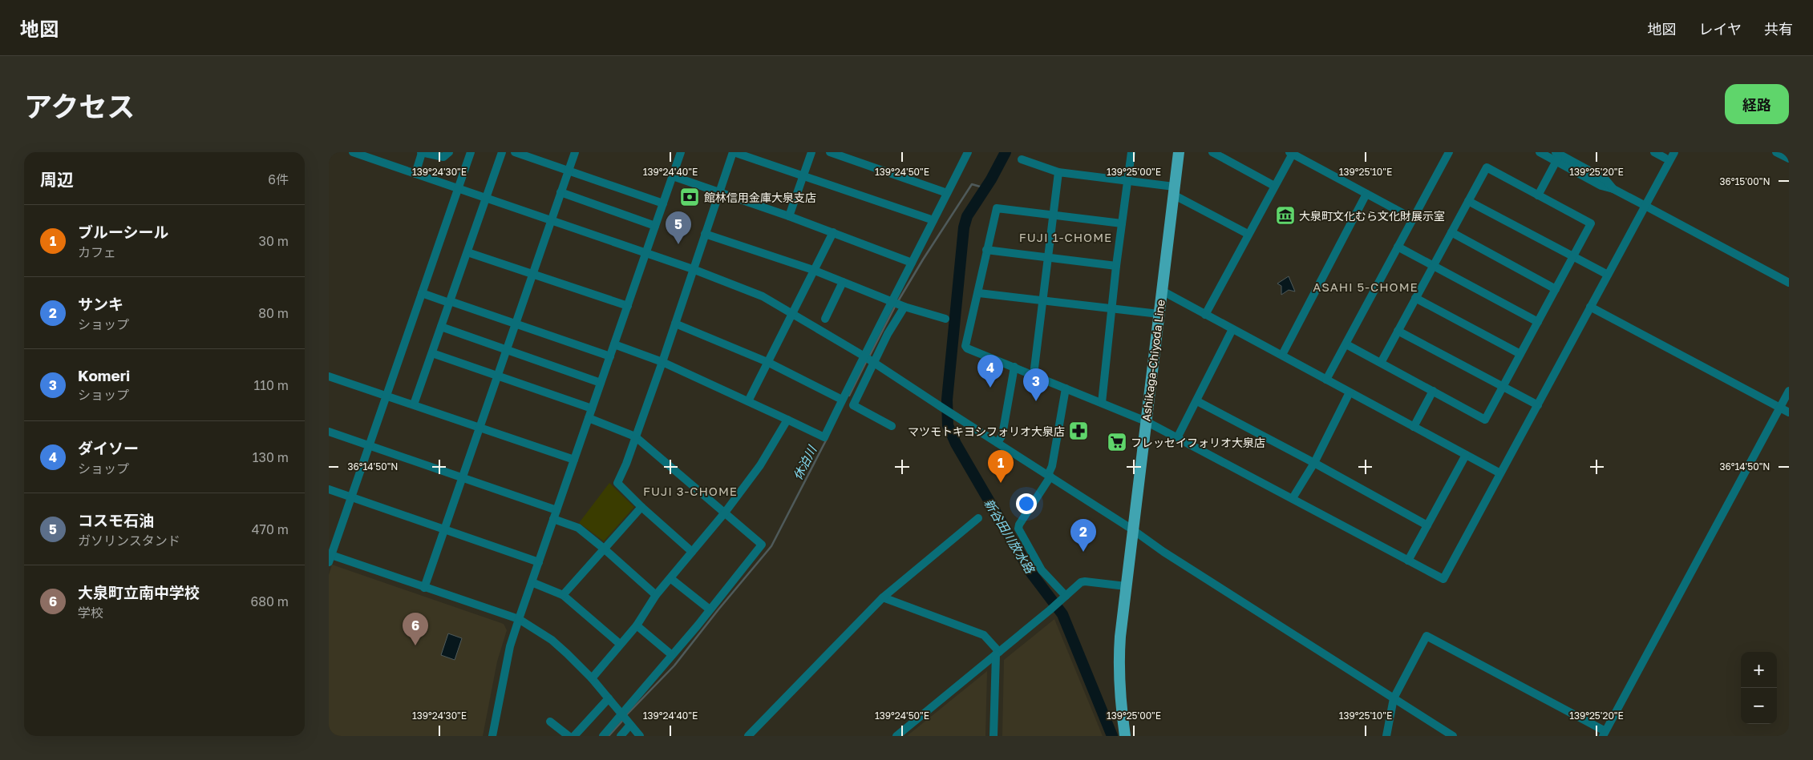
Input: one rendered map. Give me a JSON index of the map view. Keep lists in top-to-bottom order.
{
  "streets": {
    "main road": ["Ashikaga-Chiyoda Line"]
  },
  "districts": ["FUJI 1-CHOME", "ASAHI 5-CHOME", "FUJI 3-CHOME"],
  "water": ["休泊川", "新谷田川放水路"],
  "places": {
    "bank": ["館林信用金庫大泉支店"],
    "museum": ["大泉町文化むら文化財展示室"],
    "pharmacy": ["マツモトキヨシフォリオ大泉店"],
    "supermarket": ["フレッセイフォリオ大泉店"]
  },
  "page": {
    "header": "地図",
    "nav": ["地図", "レイヤ", "共有"],
    "title": "アクセス",
    "buttons": "経路",
    "heading": ["周辺", "6件"],
    "list": [
      {
        "mark": "1",
        "name": "ブルーシール",
        "note": "カフェ",
        "value": "30 m"
      },
      {
        "mark": "2",
        "name": "サンキ",
        "note": "ショップ",
        "value": "80 m"
      },
      {
        "mark": "3",
        "name": "Komeri",
        "note": "ショップ",
        "value": "110 m"
      },
      {
        "mark": "4",
        "name": "ダイソー",
        "note": "ショップ",
        "value": "130 m"
      },
      {
        "mark": "5",
        "name": "コスモ石油",
        "note": "ガソリンスタンド",
        "value": "470 m"
      },
      {
        "mark": "6",
        "name": "大泉町立南中学校",
        "note": "学校",
        "value": "680 m"
      }
    ],
    "pins": [
      "5",
      "4",
      "3",
      "1",
      "2",
      "6"
    ],
    "map_buttons": ["+", "−"]
  },
  "coordinates": [
    "139°24'30\"E",
    "139°24'40\"E",
    "139°24'50\"E",
    "139°25'00\"E",
    "139°25'10\"E",
    "139°25'20\"E",
    "36°15'00\"N",
    "36°14'50\"N"
  ]
}
